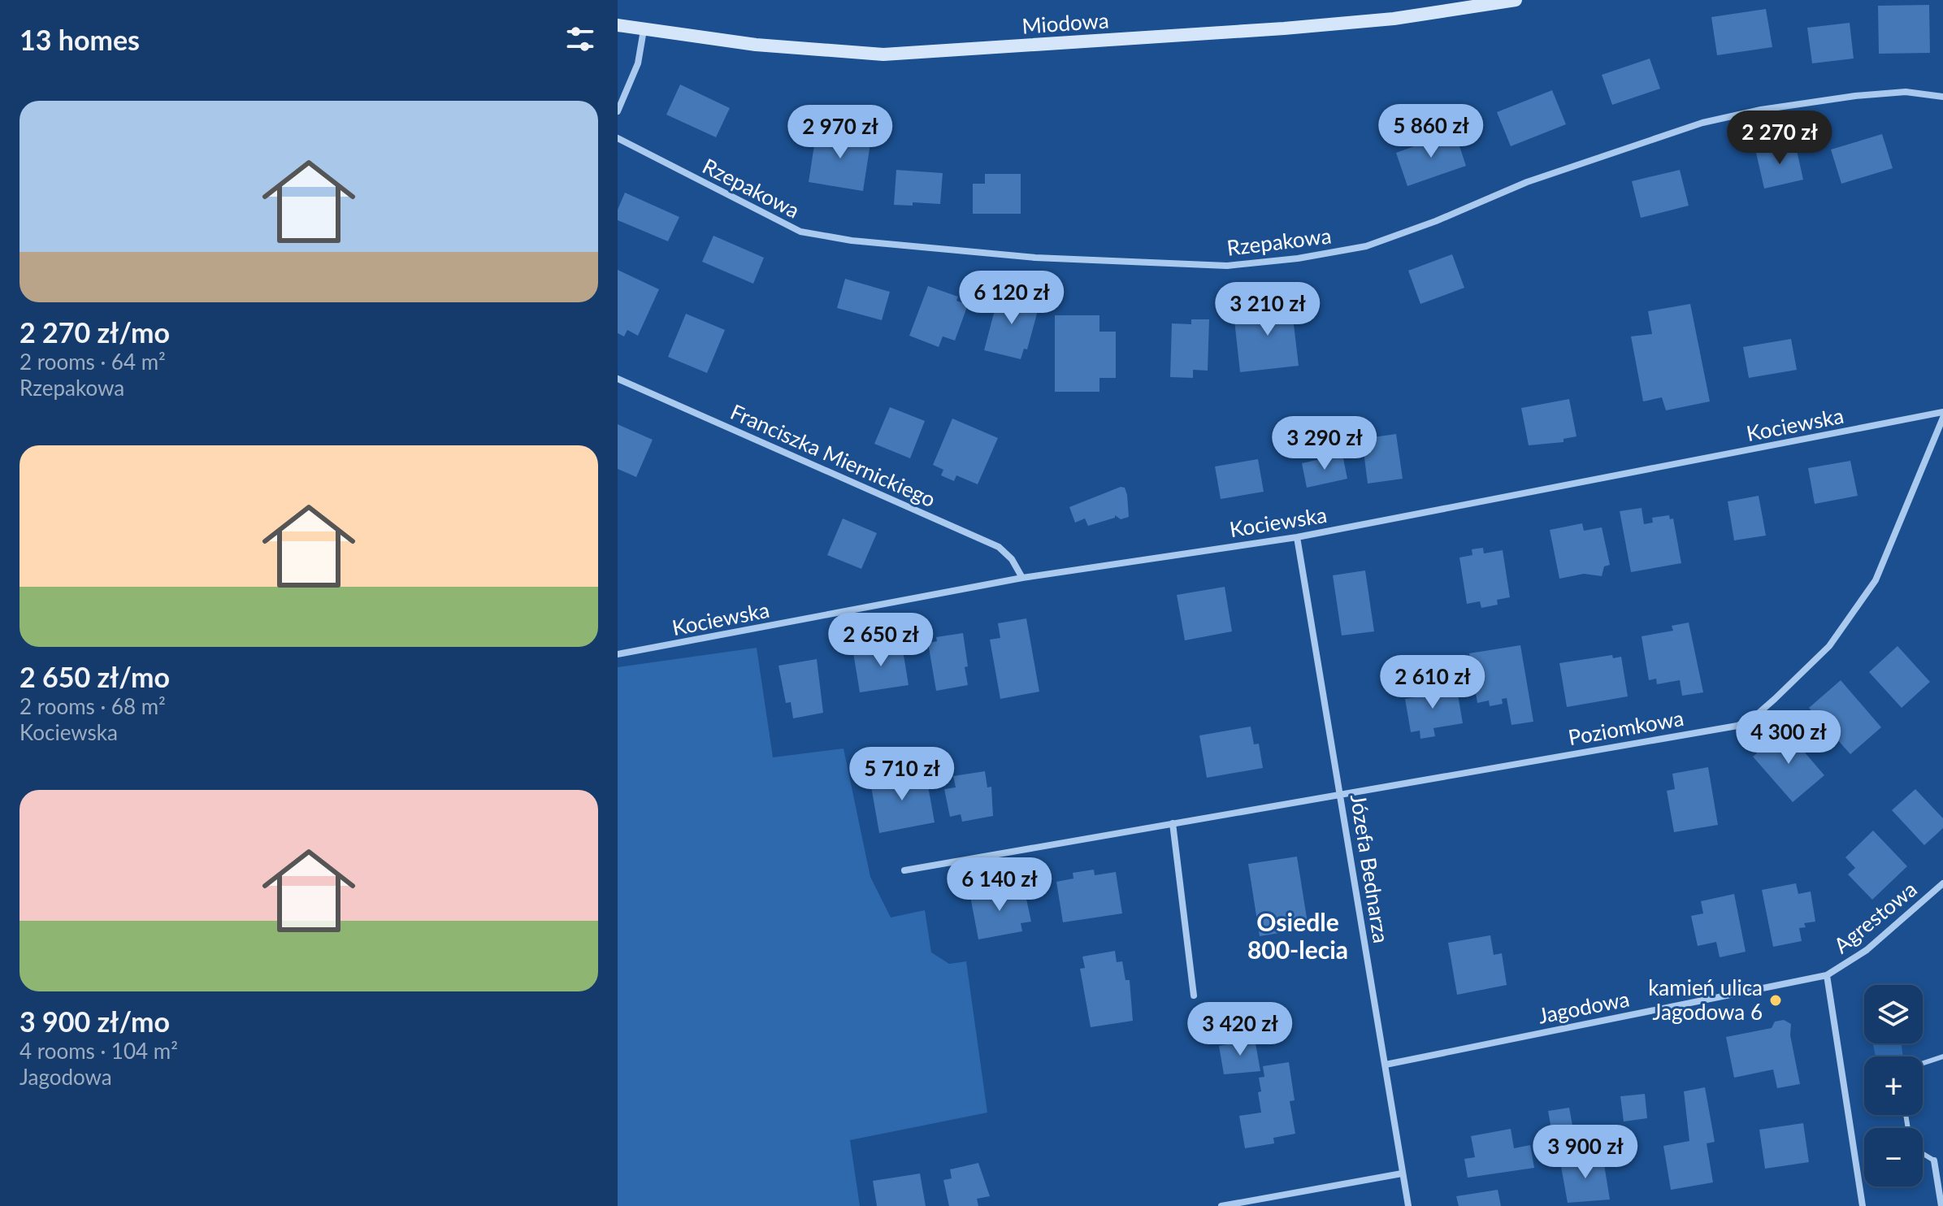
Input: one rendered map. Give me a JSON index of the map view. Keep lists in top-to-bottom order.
{
  "streets": {
    "main road": ["Miodowa"],
    "street": [
      "Rzepakowa",
      "Kociewska",
      "Franciszka Miernickiego",
      "Poziomkowa",
      "Józefa Bednarza",
      "Agrestowa",
      "Jagodowa"
    ]
  },
  "crossings": [
    ["Kociewska", "Franciszka Miernickiego"],
    ["Kociewska", "Józefa Bednarza"],
    ["Poziomkowa", "Józefa Bednarza"],
    ["Józefa Bednarza", "Jagodowa"],
    ["Agrestowa", "Jagodowa"]
  ],
  "districts": ["Osiedle 800-lecia"],
  "places": ["kamień ulica Jagodowa 6"],
  "page": {
    "heading": "13 homes",
    "list": [
      {
        "name": "2 270 zł/mo",
        "note": "2 rooms · 64 m² · Rzepakowa"
      },
      {
        "name": "2 650 zł/mo",
        "note": "2 rooms · 68 m² · Kociewska"
      },
      {
        "name": "3 900 zł/mo",
        "note": "4 rooms · 104 m² · Jagodowa"
      }
    ],
    "price": [
      "5 860 zł",
      "2 970 zł",
      "2 270 zł",
      "6 120 zł",
      "3 210 zł",
      "3 290 zł",
      "2 650 zł",
      "2 610 zł",
      "4 300 zł",
      "5 710 zł",
      "6 140 zł",
      "3 420 zł",
      "3 900 zł"
    ],
    "map_buttons": ["+", "−"]
  }
}
